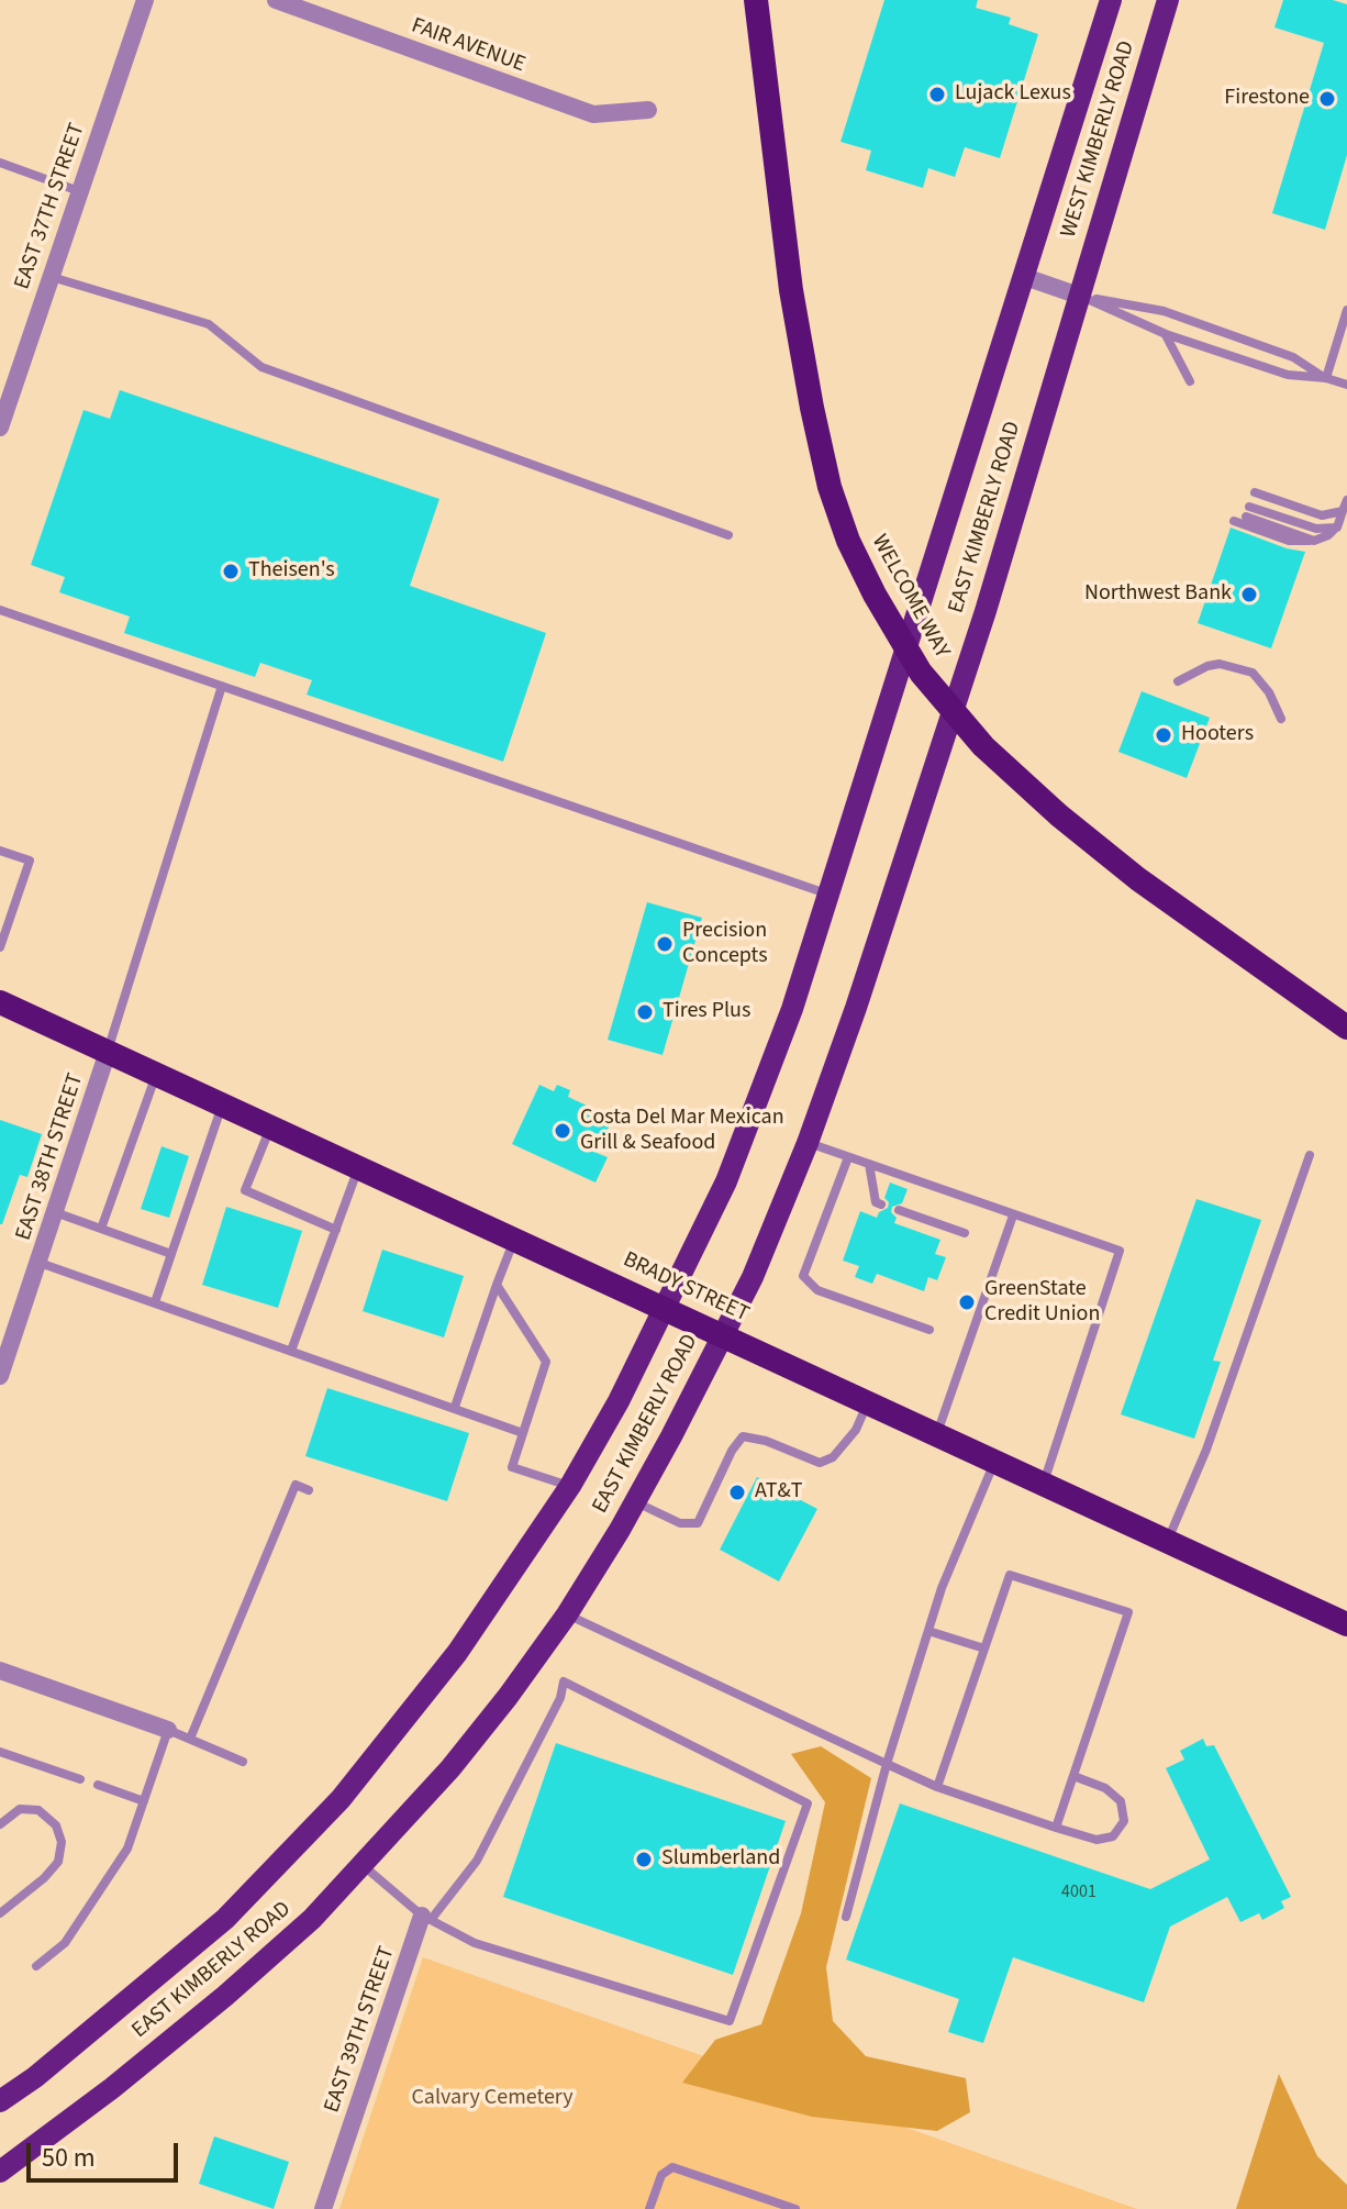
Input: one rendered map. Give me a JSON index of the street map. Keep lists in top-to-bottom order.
{
  "streets": {
    "highway": ["WELCOME WAY", "BRADY STREET"],
    "main road": ["WEST KIMBERLY ROAD", "EAST KIMBERLY ROAD"],
    "street": [
      "FAIR AVENUE",
      "EAST 37TH STREET",
      "EAST 38TH STREET",
      "EAST 39TH STREET"
    ]
  },
  "crossings": [
    ["WEST KIMBERLY ROAD", "EAST KIMBERLY ROAD"],
    ["EAST KIMBERLY ROAD", "WELCOME WAY"],
    ["EAST KIMBERLY ROAD", "BRADY STREET"],
    ["EAST 38TH STREET", "BRADY STREET"]
  ],
  "parks": ["Calvary Cemetery"],
  "places": [
    "Lujack Lexus",
    "Firestone",
    "Theisen's",
    "Northwest Bank",
    "Hooters",
    "Precision Concepts",
    "Tires Plus",
    "Costa Del Mar Mexican Grill & Seafood",
    "GreenState Credit Union",
    "AT&T",
    "Slumberland"
  ],
  "house_numbers": ["4001"],
  "scale_bar": "50 m"
}
